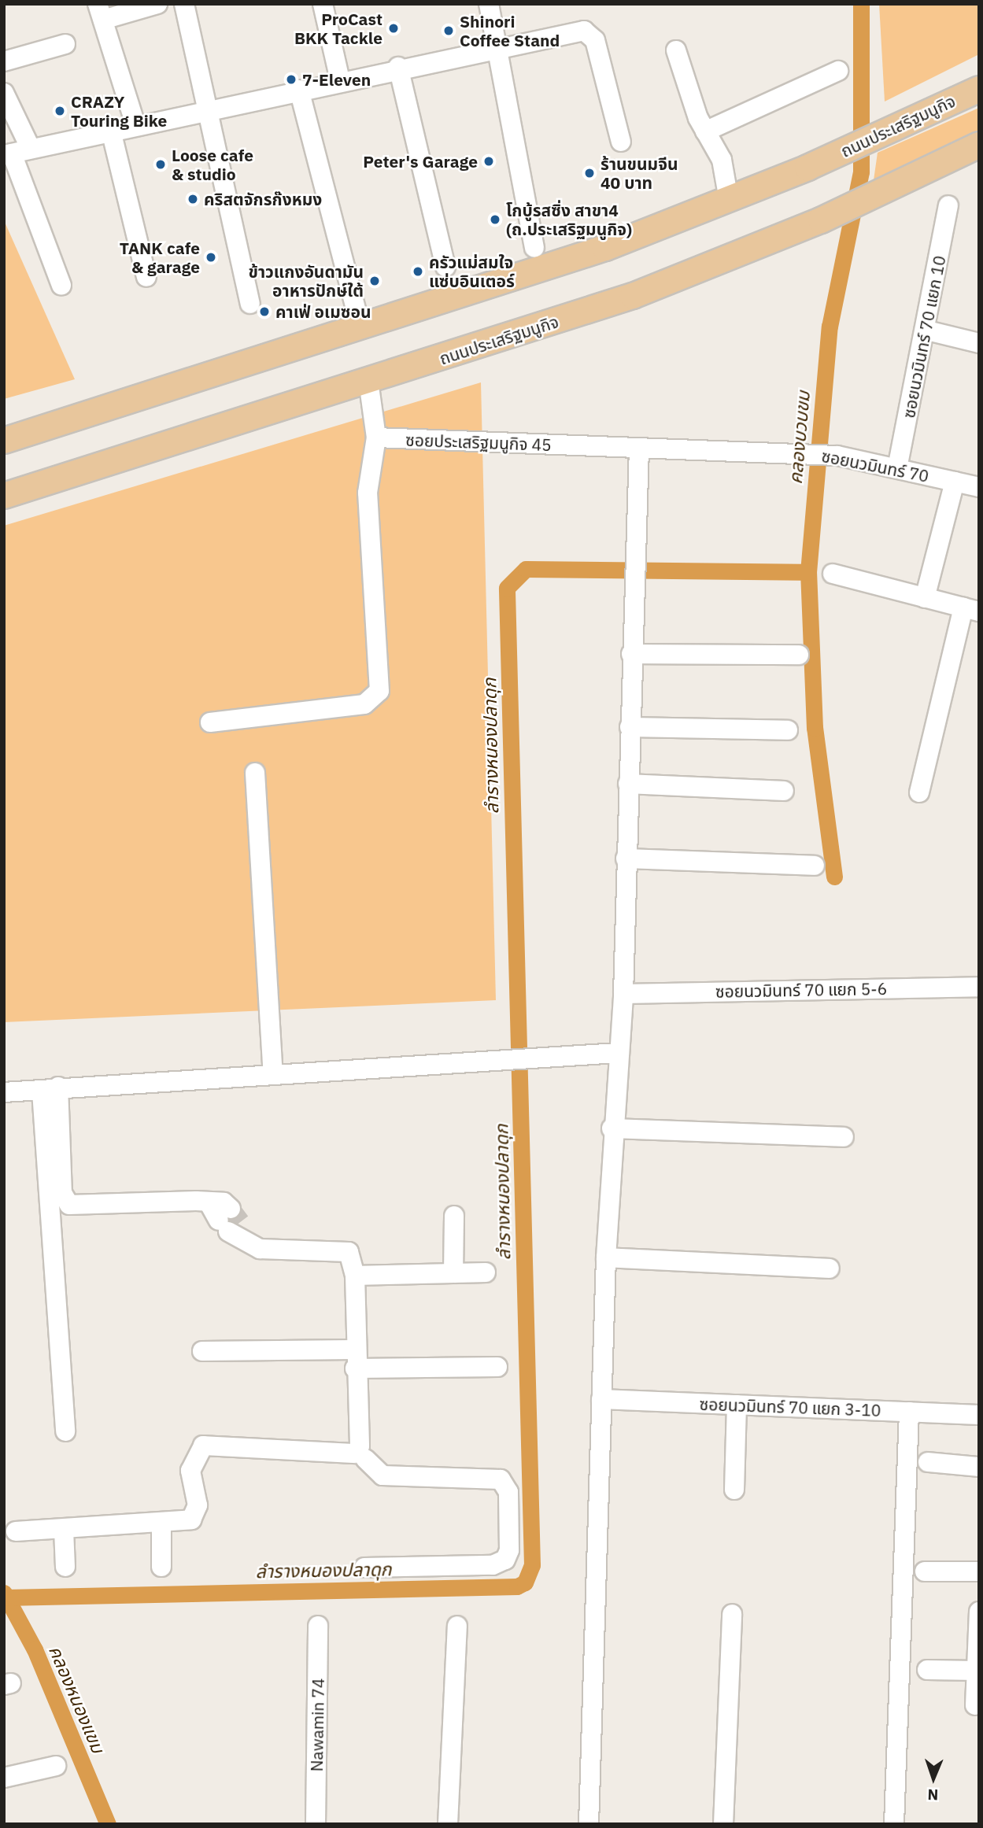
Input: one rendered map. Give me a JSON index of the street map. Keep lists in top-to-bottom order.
{
  "streets": {
    "main road": ["ถนนประเสริฐมนูกิจ"],
    "street": [
      "ซอยนวมินทร์ 70 แยก 10",
      "ซอยประเสริฐมนูกิจ 45",
      "ซอยนวมินทร์ 70",
      "ซอยนวมินทร์ 70 แยก 5-6",
      "ซอยนวมินทร์ 70 แยก 3-10",
      "Nawamin 74"
    ]
  },
  "crossings": [
    ["ซอยนวมินทร์ 70 แยก 10", "ซอยนวมินทร์ 70"],
    ["ซอยประเสริฐมนูกิจ 45", "ซอยนวมินทร์ 70"]
  ],
  "water": ["คลองบวบขม", "ลำรางหนองปลาดุก", "คลองหนองแขม"],
  "places": [
    "ProCast BKK Tackle",
    "Shinori Coffee Stand",
    "7-Eleven",
    "CRAZY Touring Bike",
    "Peter's Garage",
    "Loose cafe & studio",
    "ร้านขนมจีน 40 บาท",
    "คริสตจักรก๊งหมง",
    "โกบู้รสซิ่ง สาขา4 (ถ.ประเสริฐมนูกิจ)",
    "TANK cafe & garage",
    "ครัวแม่สมใจ แซ่บอินเตอร์",
    "ข้าวแกงอันดามัน อาหารปักษ์ใต้",
    "คาเฟ่ อเมซอน"
  ],
  "north": "bottom"
}
